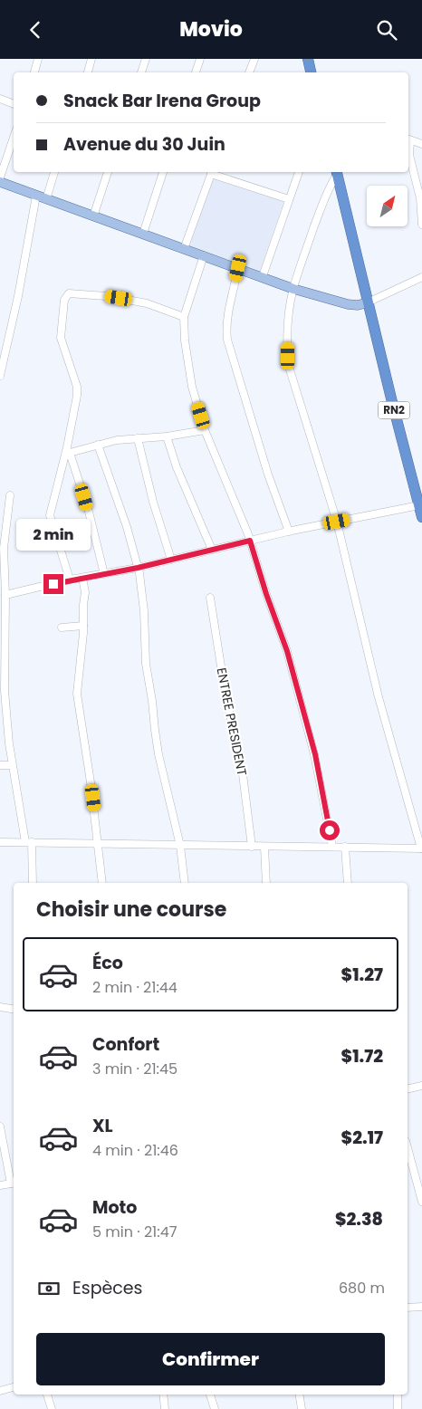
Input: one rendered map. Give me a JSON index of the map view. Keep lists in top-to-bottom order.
{
  "streets": {
    "highway": ["RN2"],
    "street": ["ENTREE PRESIDENT"]
  },
  "north": "top right",
  "page": {
    "header": "Movio",
    "banner": ["Snack Bar Irena Group", "Avenue du 30 Juin"],
    "bubble": "2 min",
    "heading": "Choisir une course",
    "list": [
      {
        "name": "Éco",
        "note": "2 min · 21:44",
        "value": "$1.27"
      },
      {
        "name": "Confort",
        "note": "3 min · 21:45",
        "value": "$1.72"
      },
      {
        "name": "XL",
        "note": "4 min · 21:46",
        "value": "$2.17"
      },
      {
        "name": "Moto",
        "note": "5 min · 21:47",
        "value": "$2.38"
      }
    ],
    "pay": ["Espèces", "680 m"],
    "buttons": "Confirmer"
  }
}
